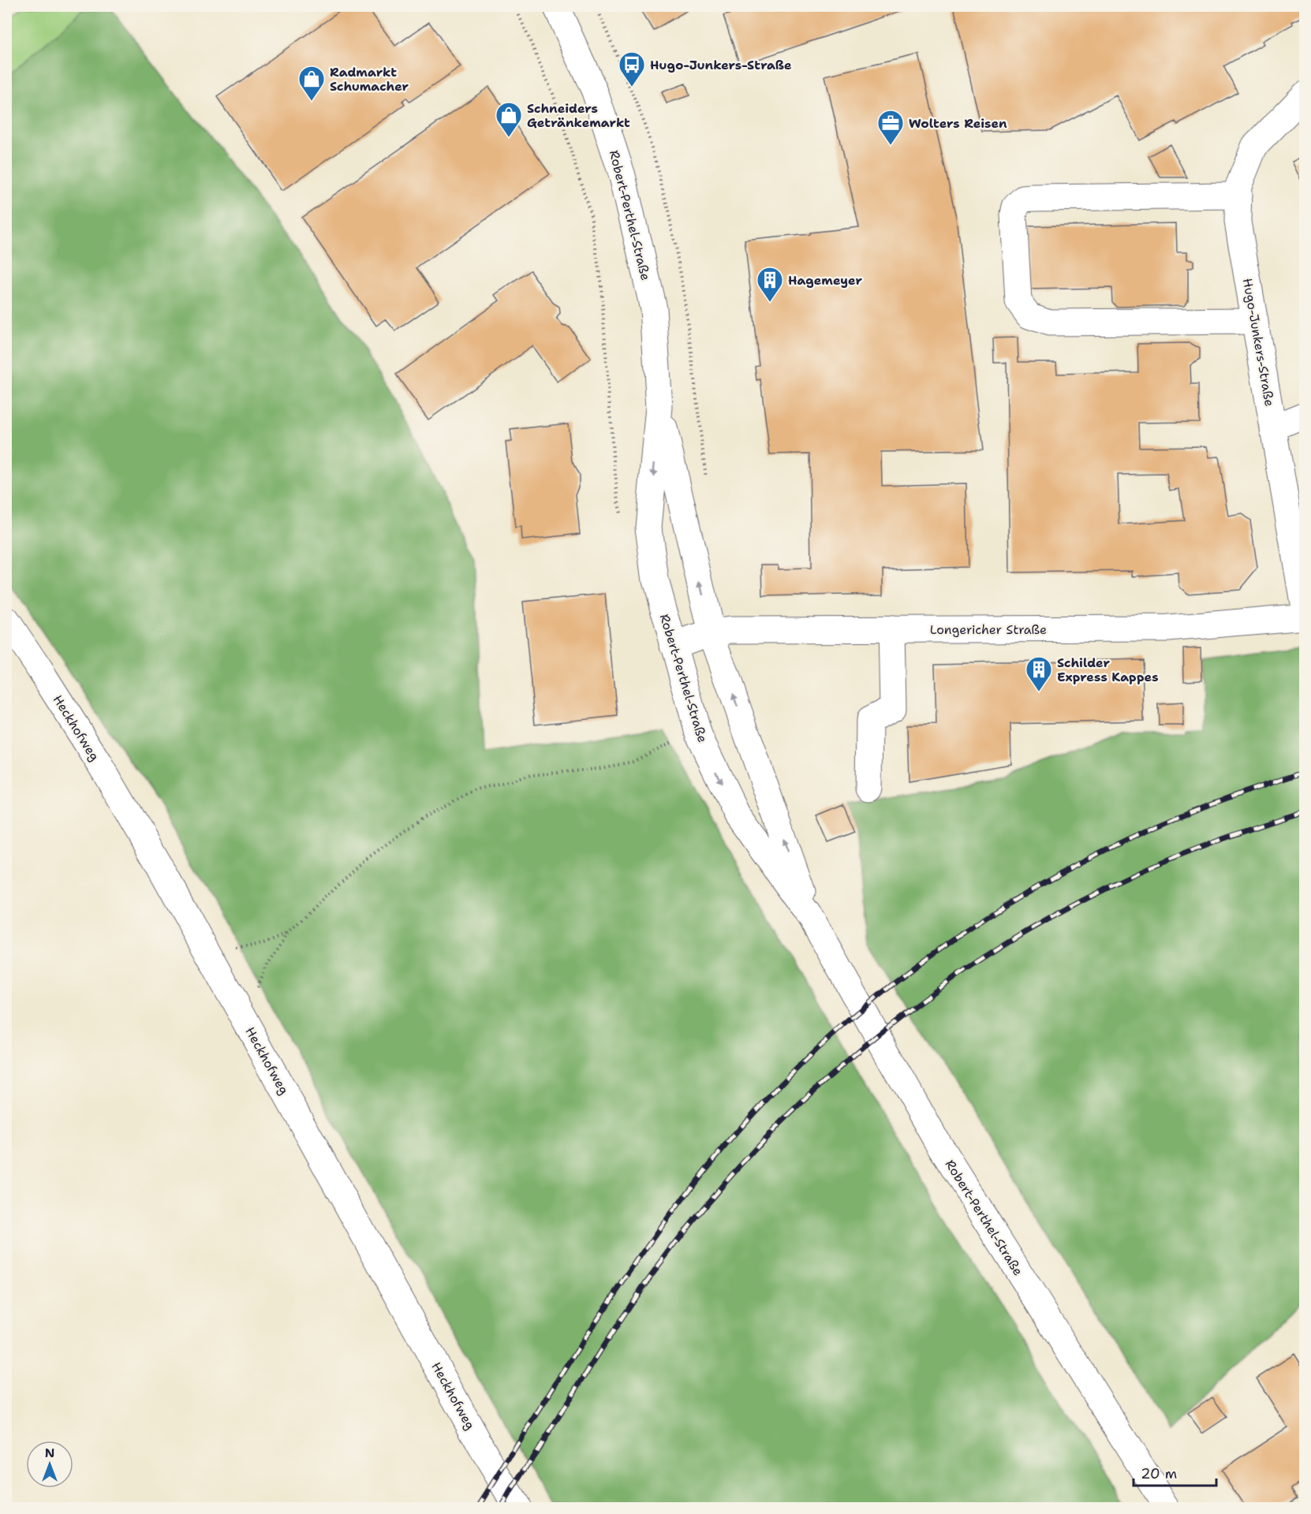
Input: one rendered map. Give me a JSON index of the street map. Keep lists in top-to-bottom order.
{
  "streets": {
    "street": [
      "Robert-Perthel-Straße",
      "Hugo-Junkers-Straße",
      "Longericher Straße",
      "Heckhofweg"
    ]
  },
  "crossings": [
    ["Robert-Perthel-Straße", "Longericher Straße"]
  ],
  "places": {
    "bus stop": ["Hugo-Junkers-Straße"],
    "shop": ["Radmarkt Schumacher", "Schneiders Getränkemarkt"],
    "office": ["Wolters Reisen"],
    "building": ["Hagemeyer", "Schilder Express Kappes"]
  },
  "scale_bar": "20 m",
  "north": "top"
}
